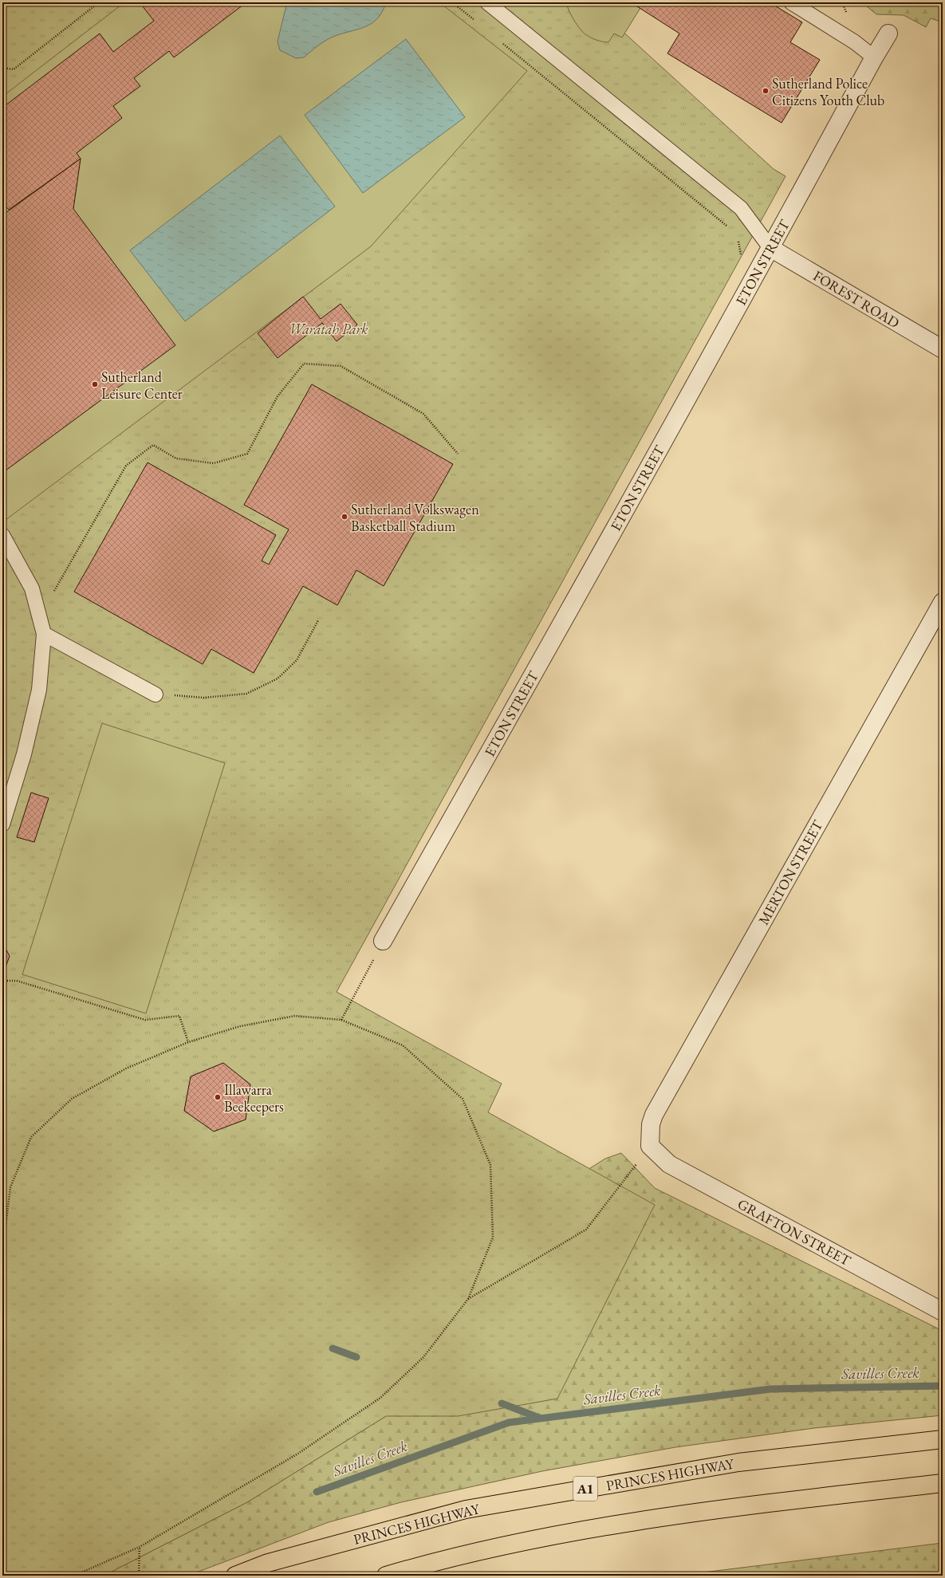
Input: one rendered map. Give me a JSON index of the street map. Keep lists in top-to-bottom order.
{
  "streets": {
    "highway": ["PRINCES HIGHWAY", "A1"],
    "street": [
      "ETON STREET",
      "FOREST ROAD",
      "MERTON STREET",
      "GRAFTON STREET"
    ]
  },
  "crossings": [
    ["ETON STREET", "FOREST ROAD"],
    ["MERTON STREET", "GRAFTON STREET"]
  ],
  "water": ["Savilles Creek"],
  "parks": ["Waratah Park"],
  "places": [
    "Sutherland Police Citizens Youth Club",
    "Sutherland Leisure Center",
    "Sutherland Volkswagen Basketball Stadium",
    "Illawarra Beekeepers"
  ]
}
